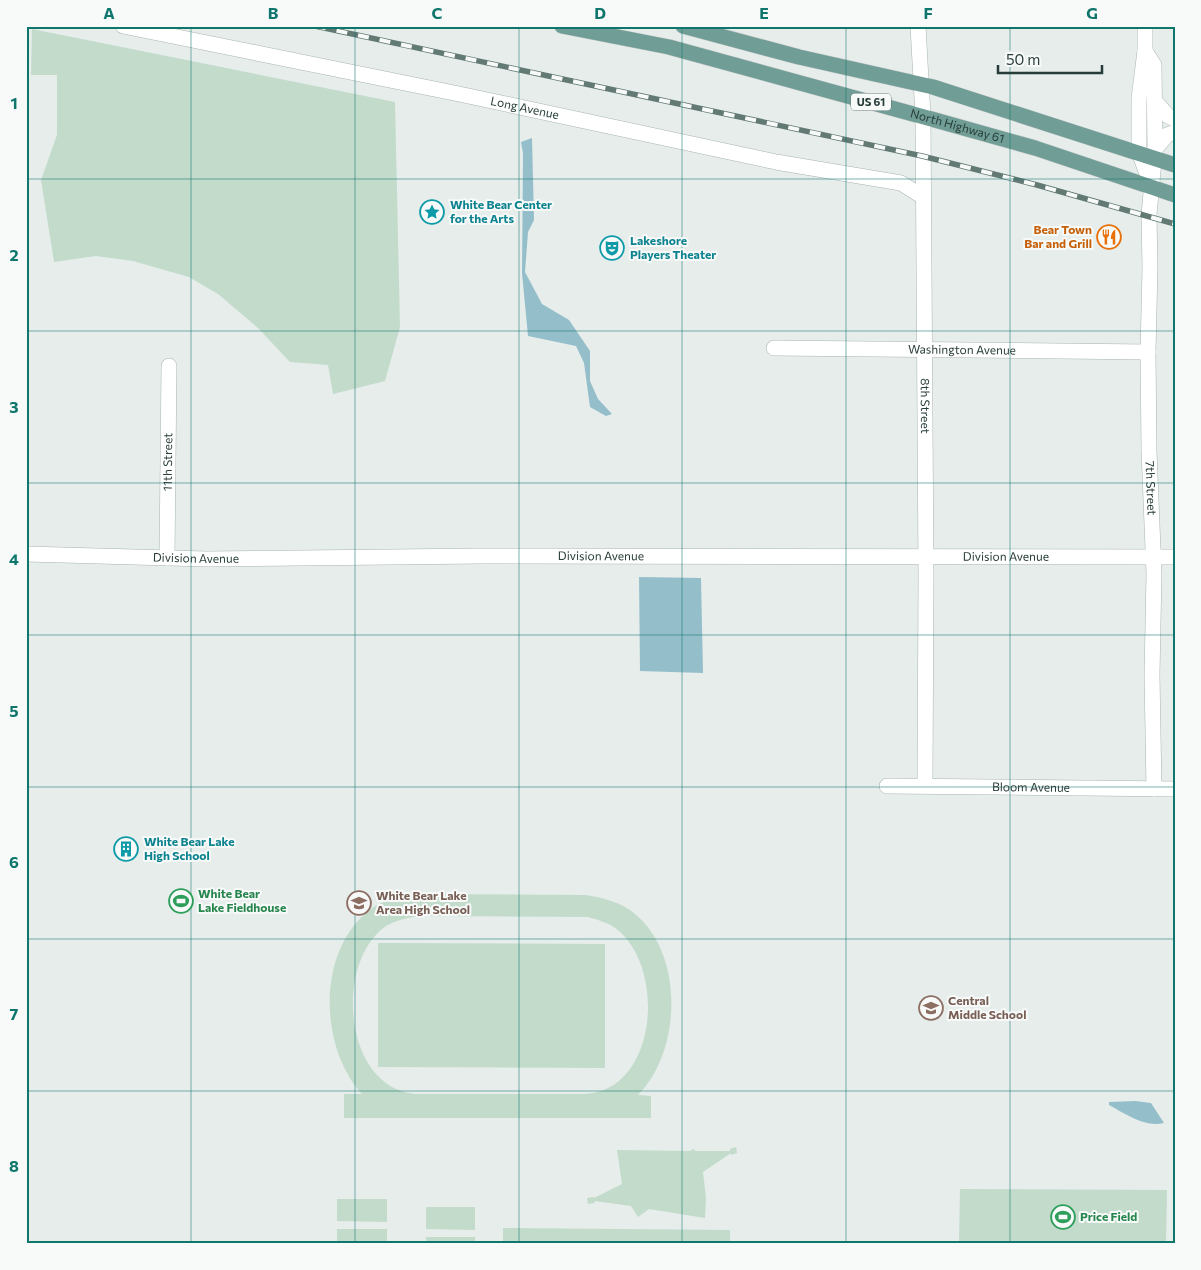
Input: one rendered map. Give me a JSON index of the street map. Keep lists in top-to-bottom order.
{
  "streets": {
    "main road": ["US 61", "North Highway 61"],
    "street": [
      "Long Avenue",
      "Washington Avenue",
      "8th Street",
      "11th Street",
      "7th Street",
      "Division Avenue",
      "Bloom Avenue"
    ]
  },
  "crossings": [
    ["US 61", "8th Street"],
    ["US 61", "7th Street"],
    ["Long Avenue", "8th Street"],
    ["North Highway 61", "8th Street"],
    ["North Highway 61", "7th Street"],
    ["Washington Avenue", "8th Street"],
    ["Washington Avenue", "7th Street"],
    ["8th Street", "Division Avenue"],
    ["8th Street", "Bloom Avenue"],
    ["11th Street", "Division Avenue"],
    ["7th Street", "Division Avenue"],
    ["7th Street", "Bloom Avenue"]
  ],
  "places": {
    "place": ["White Bear Center for the Arts"],
    "restaurant": ["Bear Town Bar and Grill"],
    "theatre": ["Lakeshore Players Theater"],
    "building": ["White Bear Lake High School"],
    "sports": ["White Bear Lake Fieldhouse", "Price Field"],
    "school or university": ["White Bear Lake Area High School", "Central Middle School"]
  },
  "scale_bar": "50 m",
  "grid": {
    "columns": [
      "A",
      "B",
      "C",
      "D",
      "E",
      "F",
      "G"
    ],
    "rows": [
      "1",
      "2",
      "3",
      "4",
      "5",
      "6",
      "7",
      "8"
    ]
  }
}
